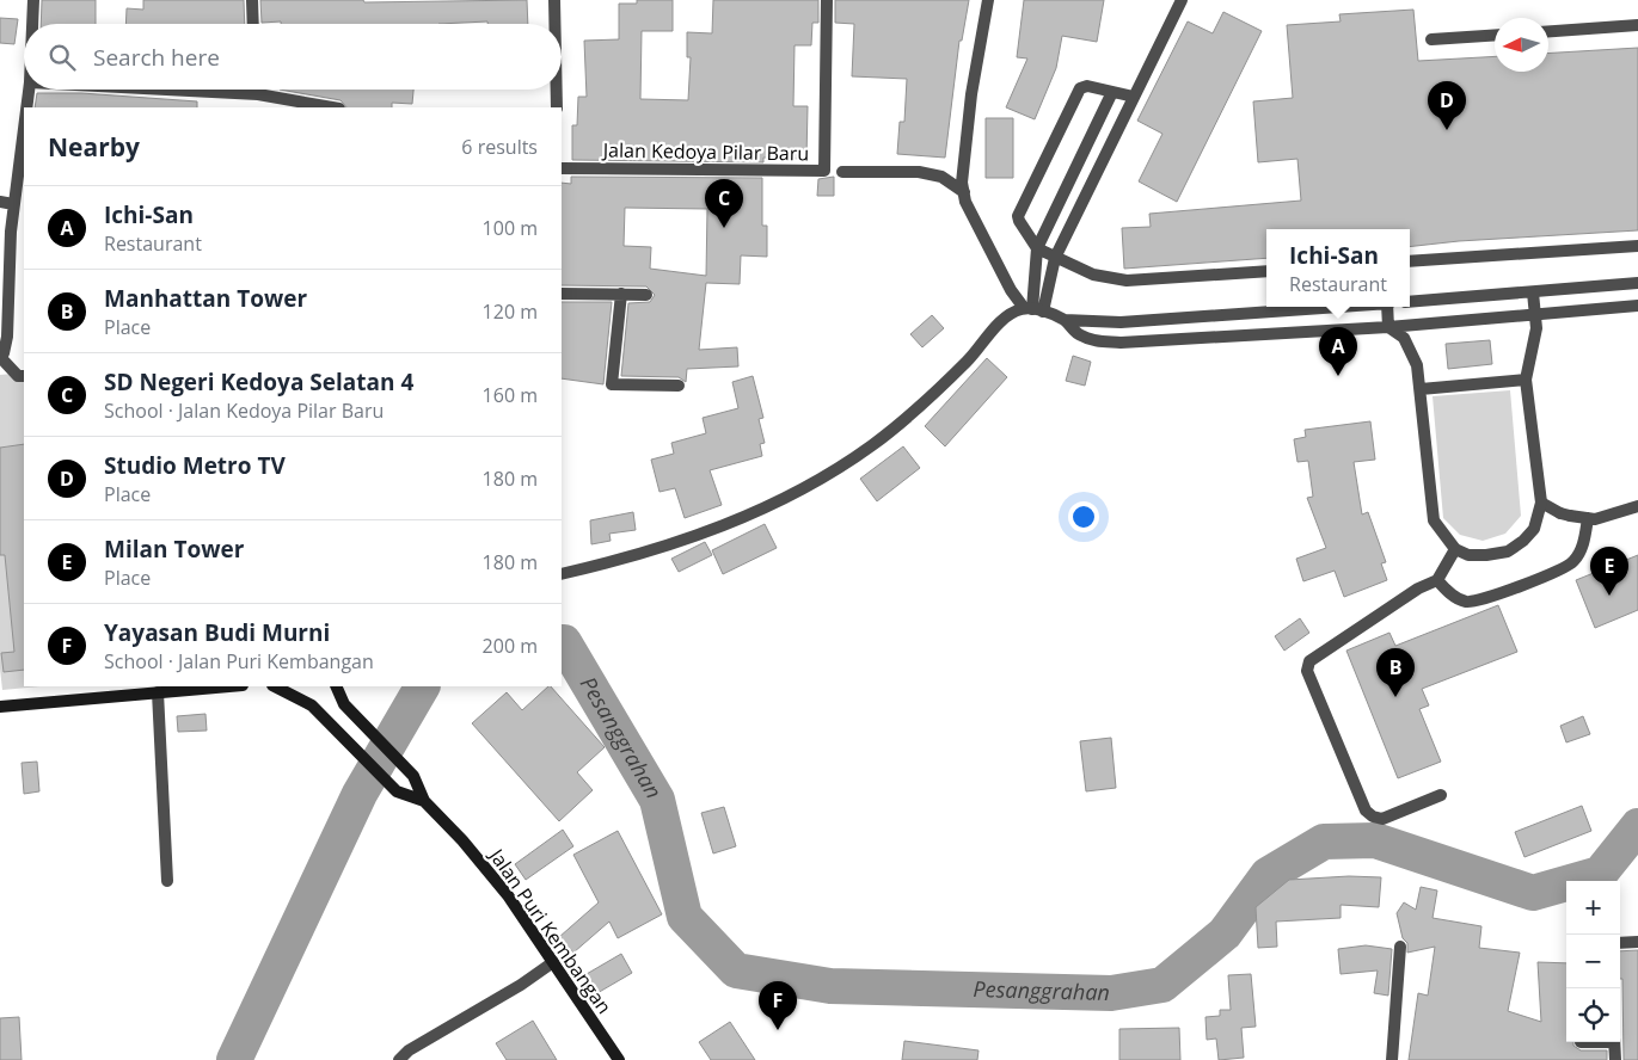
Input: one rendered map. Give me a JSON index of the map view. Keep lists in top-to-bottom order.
{
  "streets": {
    "street": ["Jalan Kedoya Pilar Baru", "Jalan Puri Kembangan"]
  },
  "water": ["Pesanggrahan"],
  "north": "left",
  "page": {
    "search": "Search here",
    "pins": [
      "D",
      "C",
      "A",
      "E",
      "B",
      "F"
    ],
    "heading": ["Nearby", "6 results"],
    "list": [
      {
        "mark": "A",
        "name": "Ichi-San",
        "note": "Restaurant",
        "value": "100 m"
      },
      {
        "mark": "B",
        "name": "Manhattan Tower",
        "note": "Place",
        "value": "120 m"
      },
      {
        "mark": "C",
        "name": "SD Negeri Kedoya Selatan 4",
        "note": "School · Jalan Kedoya Pilar Baru",
        "value": "160 m"
      },
      {
        "mark": "D",
        "name": "Studio Metro TV",
        "note": "Place",
        "value": "180 m"
      },
      {
        "mark": "E",
        "name": "Milan Tower",
        "note": "Place",
        "value": "180 m"
      },
      {
        "mark": "F",
        "name": "Yayasan Budi Murni",
        "note": "School · Jalan Puri Kembangan",
        "value": "200 m"
      }
    ],
    "popup": ["Ichi-San", "Restaurant"],
    "map_buttons": ["+", "−"]
  }
}
